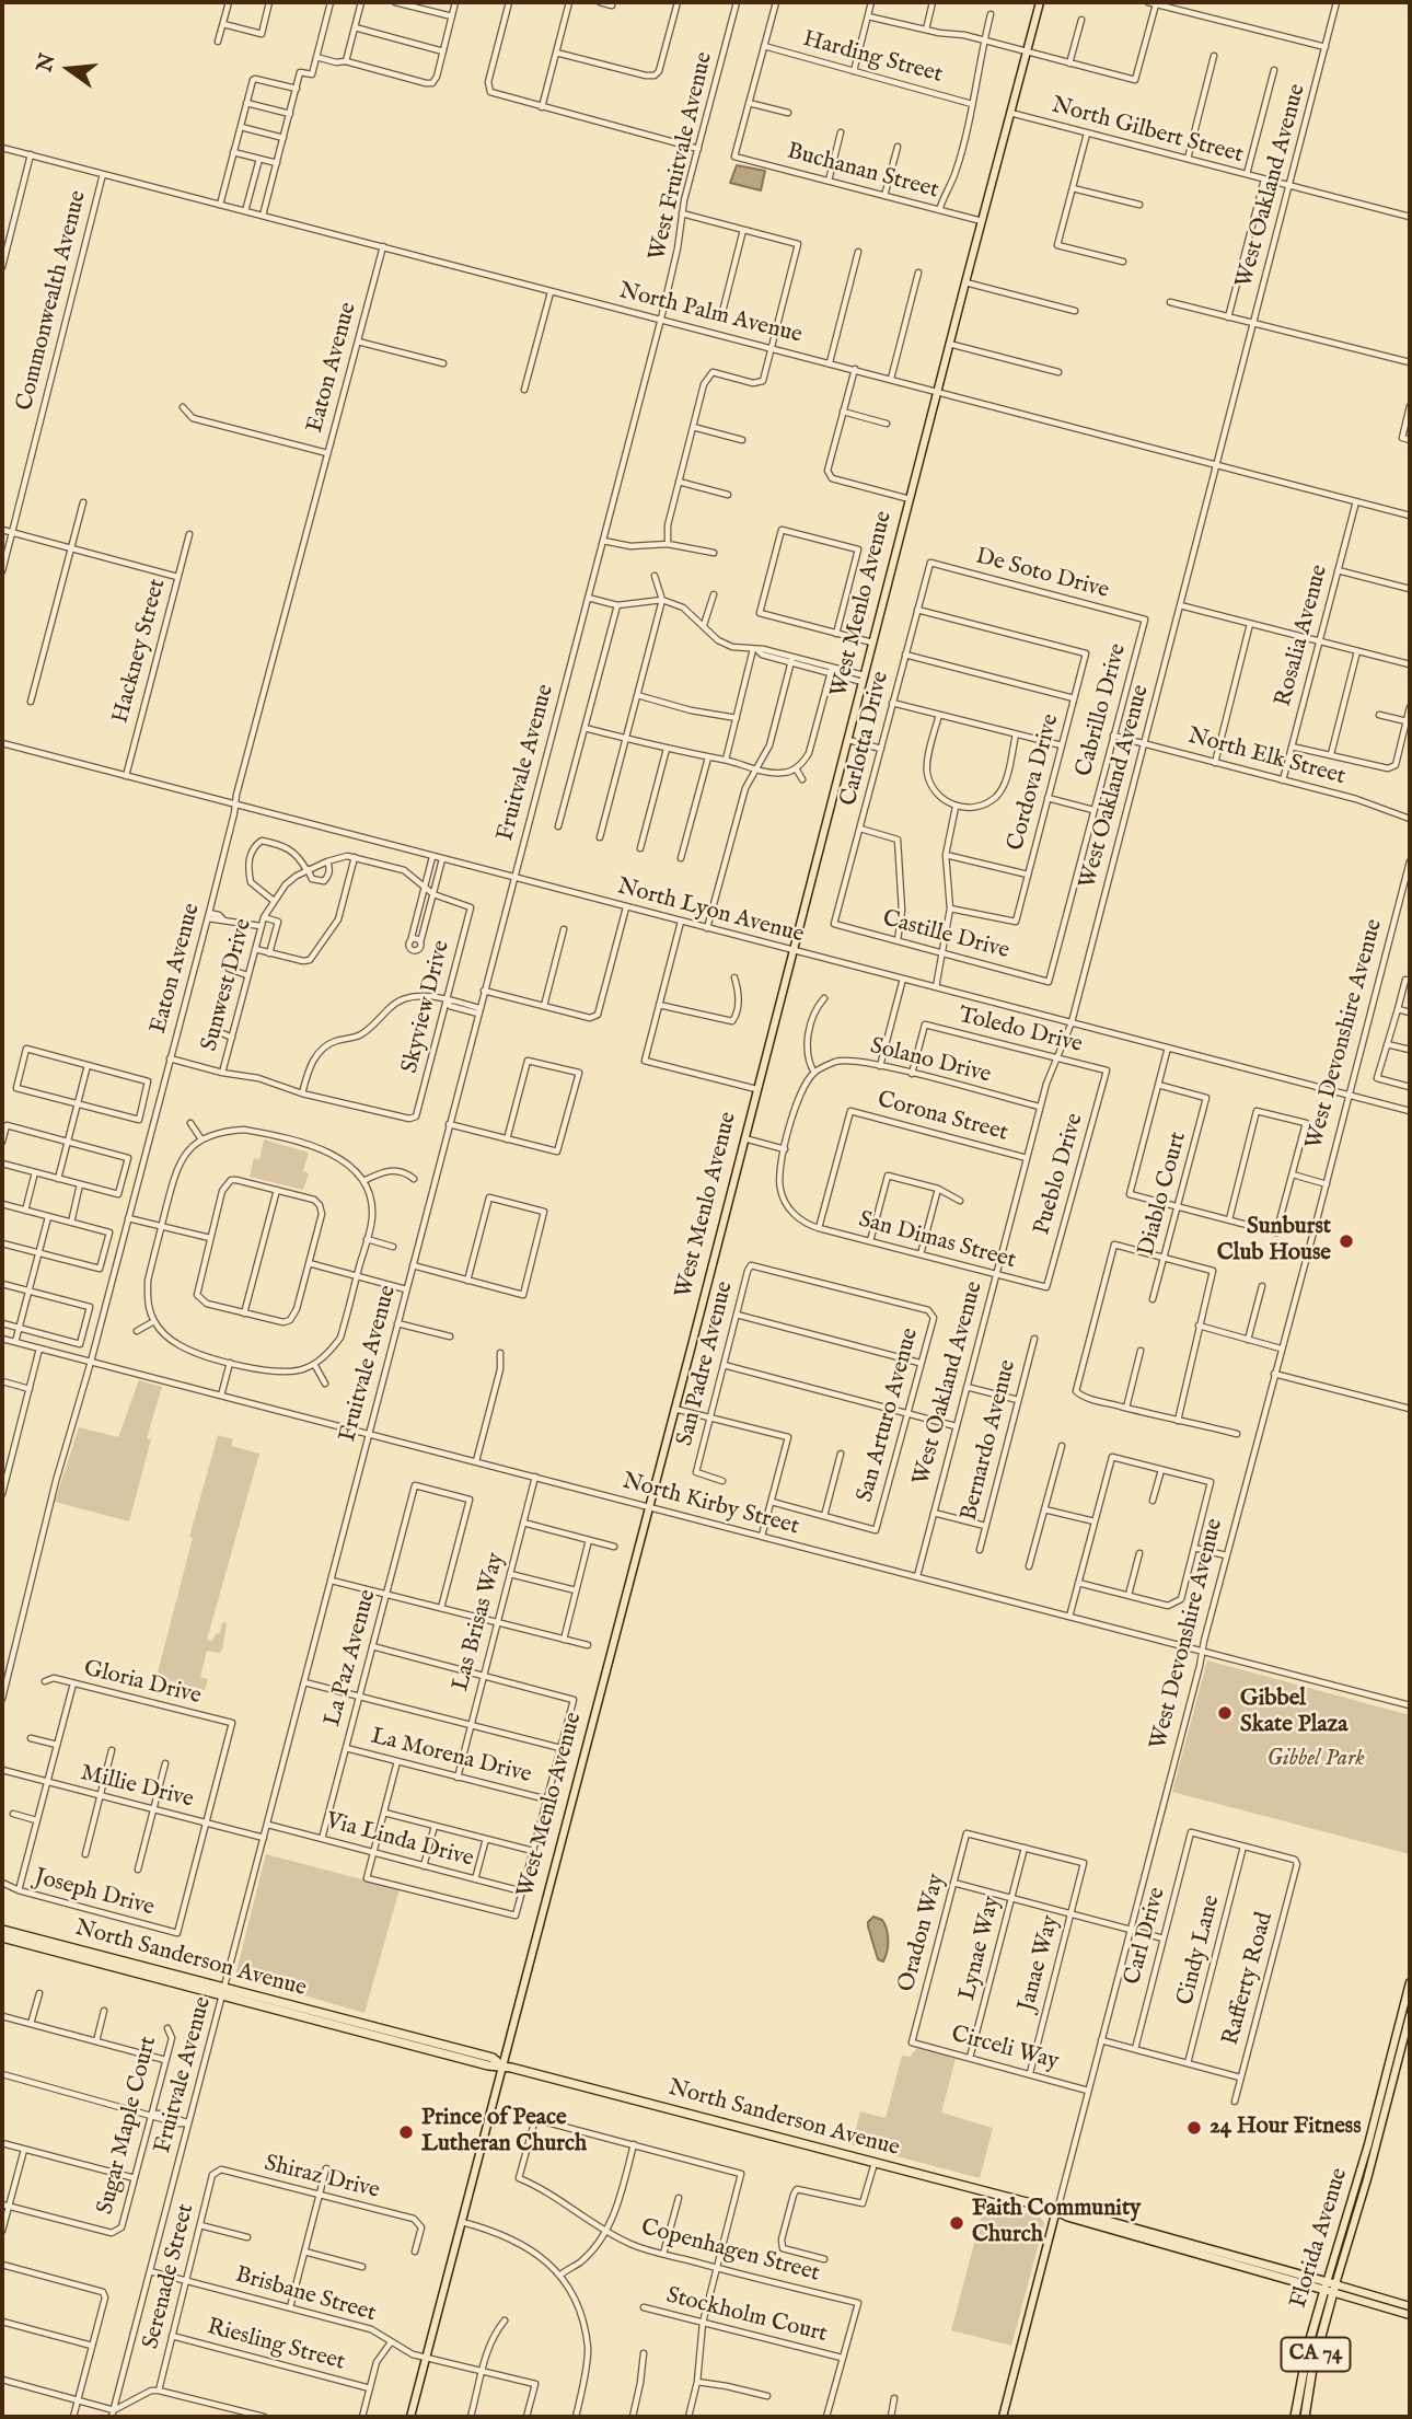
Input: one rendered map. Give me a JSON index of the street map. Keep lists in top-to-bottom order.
{
  "streets": {
    "highway": ["North Sanderson Avenue", "Florida Avenue", "CA 74"],
    "main road": ["West Menlo Avenue", "West Devonshire Avenue"],
    "street": [
      "Harding Street",
      "North Gilbert Street",
      "West Fruitvale Avenue",
      "Buchanan Street",
      "West Oakland Avenue",
      "Commonwealth Avenue",
      "North Palm Avenue",
      "Eaton Avenue",
      "De Soto Drive",
      "Rosalia Avenue",
      "Hackney Street",
      "Cabrillo Drive",
      "Carlotta Drive",
      "North Elk Street",
      "Fruitvale Avenue",
      "Cordova Drive",
      "North Lyon Avenue",
      "Castille Drive",
      "Sunwest Drive",
      "Skyview Drive",
      "Toledo Drive",
      "Solano Drive",
      "Corona Street",
      "Pueblo Drive",
      "Diablo Court",
      "San Dimas Street",
      "San Padre Avenue",
      "San Arturo Avenue",
      "Bernardo Avenue",
      "North Kirby Street",
      "Las Brisas Way",
      "La Paz Avenue",
      "Gloria Drive",
      "La Morena Drive",
      "Millie Drive",
      "Via Linda Drive",
      "Joseph Drive",
      "Oradon Way",
      "Carl Drive",
      "Lynae Way",
      "Cindy Lane",
      "Janae Way",
      "Rafferty Road",
      "Circeli Way",
      "Sugar Maple Court",
      "Shiraz Drive",
      "Copenhagen Street",
      "Serenade Street",
      "Brisbane Street",
      "Stockholm Court",
      "Riesling Street"
    ]
  },
  "crossings": [
    ["North Gilbert Street", "West Oakland Avenue"],
    ["North Gilbert Street", "West Menlo Avenue"],
    ["West Fruitvale Avenue", "North Palm Avenue"],
    ["West Fruitvale Avenue", "Fruitvale Avenue"],
    ["Buchanan Street", "West Menlo Avenue"],
    ["West Oakland Avenue", "North Palm Avenue"],
    ["West Oakland Avenue", "North Elk Street"],
    ["West Oakland Avenue", "North Lyon Avenue"],
    ["West Oakland Avenue", "Toledo Drive"],
    ["West Oakland Avenue", "Solano Drive"],
    ["West Oakland Avenue", "Corona Street"],
    ["West Oakland Avenue", "San Dimas Street"],
    ["West Oakland Avenue", "North Kirby Street"],
    ["Commonwealth Avenue", "North Palm Avenue"],
    ["North Palm Avenue", "Eaton Avenue"],
    ["North Palm Avenue", "West Menlo Avenue"],
    ["North Palm Avenue", "Rosalia Avenue"],
    ["North Palm Avenue", "Fruitvale Avenue"],
    ["Eaton Avenue", "North Lyon Avenue"],
    ["Eaton Avenue", "North Kirby Street"],
    ["De Soto Drive", "Cabrillo Drive"],
    ["De Soto Drive", "Carlotta Drive"],
    ["West Menlo Avenue", "North Lyon Avenue"],
    ["West Menlo Avenue", "North Kirby Street"],
    ["West Menlo Avenue", "North Sanderson Avenue"],
    ["West Menlo Avenue", "Brisbane Street"],
    ["Rosalia Avenue", "North Elk Street"],
    ["Hackney Street", "North Lyon Avenue"],
    ["Cabrillo Drive", "North Elk Street"],
    ["Cabrillo Drive", "Cordova Drive"],
    ["Cabrillo Drive", "Castille Drive"],
    ["Carlotta Drive", "Cordova Drive"],
    ["Carlotta Drive", "Castille Drive"],
    ["Fruitvale Avenue", "North Lyon Avenue"],
    ["Fruitvale Avenue", "North Kirby Street"],
    ["Fruitvale Avenue", "Millie Drive"],
    ["Fruitvale Avenue", "Via Linda Drive"],
    ["Fruitvale Avenue", "North Sanderson Avenue"],
    ["Fruitvale Avenue", "Brisbane Street"],
    ["North Lyon Avenue", "West Devonshire Avenue"],
    ["Sunwest Drive", "Skyview Drive"],
    ["Toledo Drive", "Solano Drive"],
    ["Toledo Drive", "Pueblo Drive"],
    ["West Devonshire Avenue", "North Kirby Street"],
    ["West Devonshire Avenue", "North Sanderson Avenue"],
    ["West Devonshire Avenue", "Circeli Way"],
    ["Corona Street", "San Dimas Street"],
    ["Pueblo Drive", "San Dimas Street"],
    ["San Padre Avenue", "San Arturo Avenue"],
    ["North Kirby Street", "Las Brisas Way"],
    ["Las Brisas Way", "La Morena Drive"],
    ["La Paz Avenue", "La Morena Drive"],
    ["La Paz Avenue", "Via Linda Drive"],
    ["Gloria Drive", "Millie Drive"],
    ["Gloria Drive", "Joseph Drive"],
    ["Millie Drive", "Joseph Drive"],
    ["Oradon Way", "Lynae Way"],
    ["Oradon Way", "Janae Way"],
    ["Oradon Way", "Circeli Way"],
    ["Carl Drive", "Cindy Lane"],
    ["Carl Drive", "Rafferty Road"],
    ["Lynae Way", "Janae Way"],
    ["Lynae Way", "Circeli Way"],
    ["Cindy Lane", "Rafferty Road"],
    ["North Sanderson Avenue", "Florida Avenue"],
    ["Janae Way", "Circeli Way"],
    ["Shiraz Drive", "Serenade Street"],
    ["Copenhagen Street", "Stockholm Court"],
    ["Serenade Street", "Brisbane Street"],
    ["Serenade Street", "Riesling Street"]
  ],
  "parks": ["Gibbel Park"],
  "places": [
    "Sunburst Club House",
    "Gibbel Skate Plaza",
    "24 Hour Fitness",
    "Prince of Peace Lutheran Church",
    "Faith Community Church"
  ],
  "north": "left"
}
